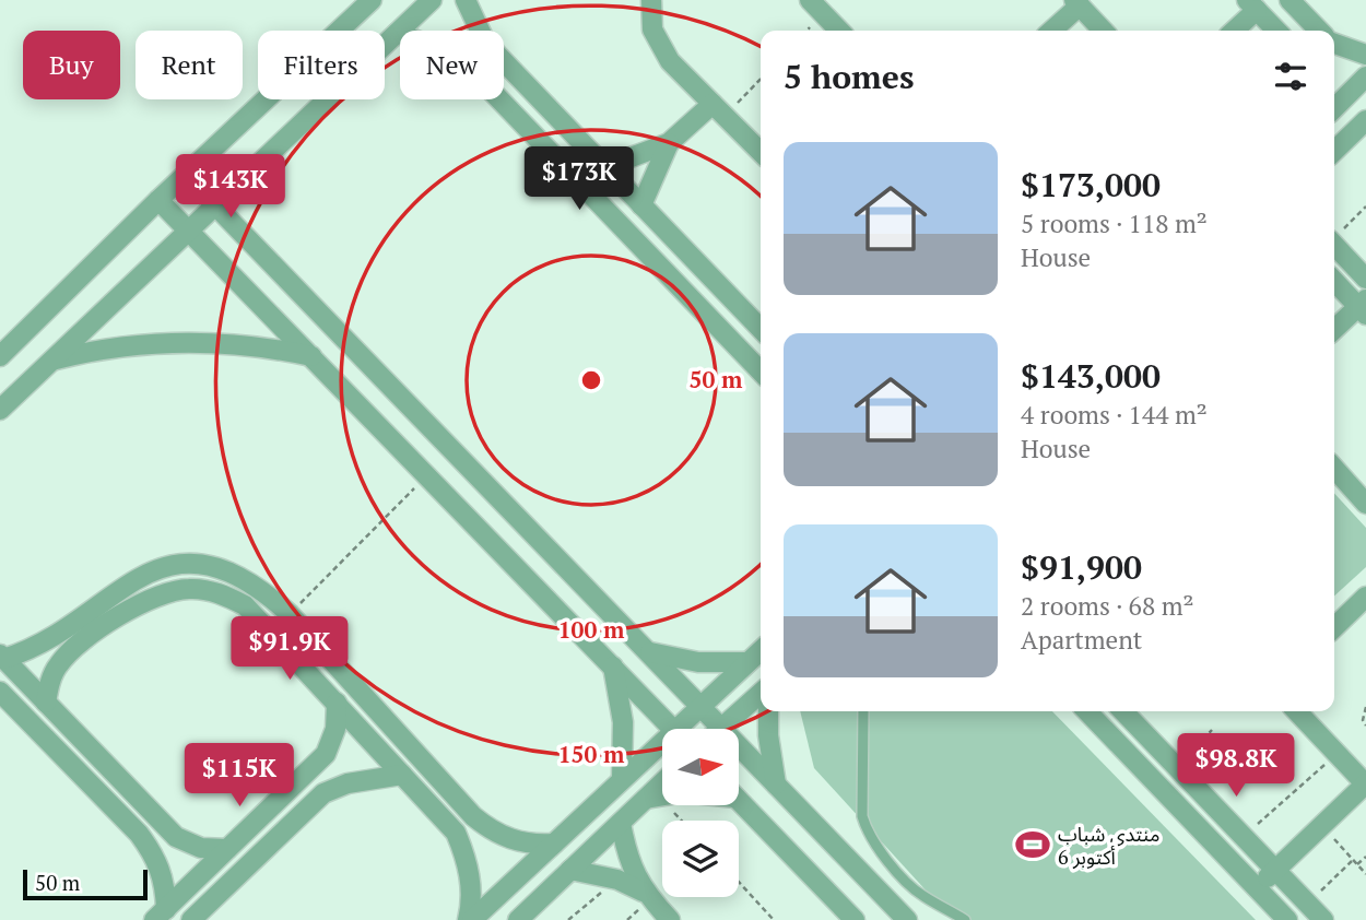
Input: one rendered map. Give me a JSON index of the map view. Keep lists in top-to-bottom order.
{
  "places": {
    "sports": ["منتدى شباب 6 أكتوبر"]
  },
  "scale_bar": "50 m",
  "north": "right",
  "page": {
    "chip": [
      "Buy",
      "Rent",
      "Filters",
      "New"
    ],
    "heading": "5 homes",
    "list": [
      {
        "name": "$173,000",
        "note": "5 rooms · 118 m² · House"
      },
      {
        "name": "$143,000",
        "note": "4 rooms · 144 m² · House"
      },
      {
        "name": "$91,900",
        "note": "2 rooms · 68 m² · Apartment"
      }
    ],
    "price": [
      "$173K",
      "$143K",
      "$91.9K",
      "$98.8K",
      "$115K"
    ],
    "scale": "50 m"
  },
  "rings": ["50 m", "100 m", "150 m"]
}
